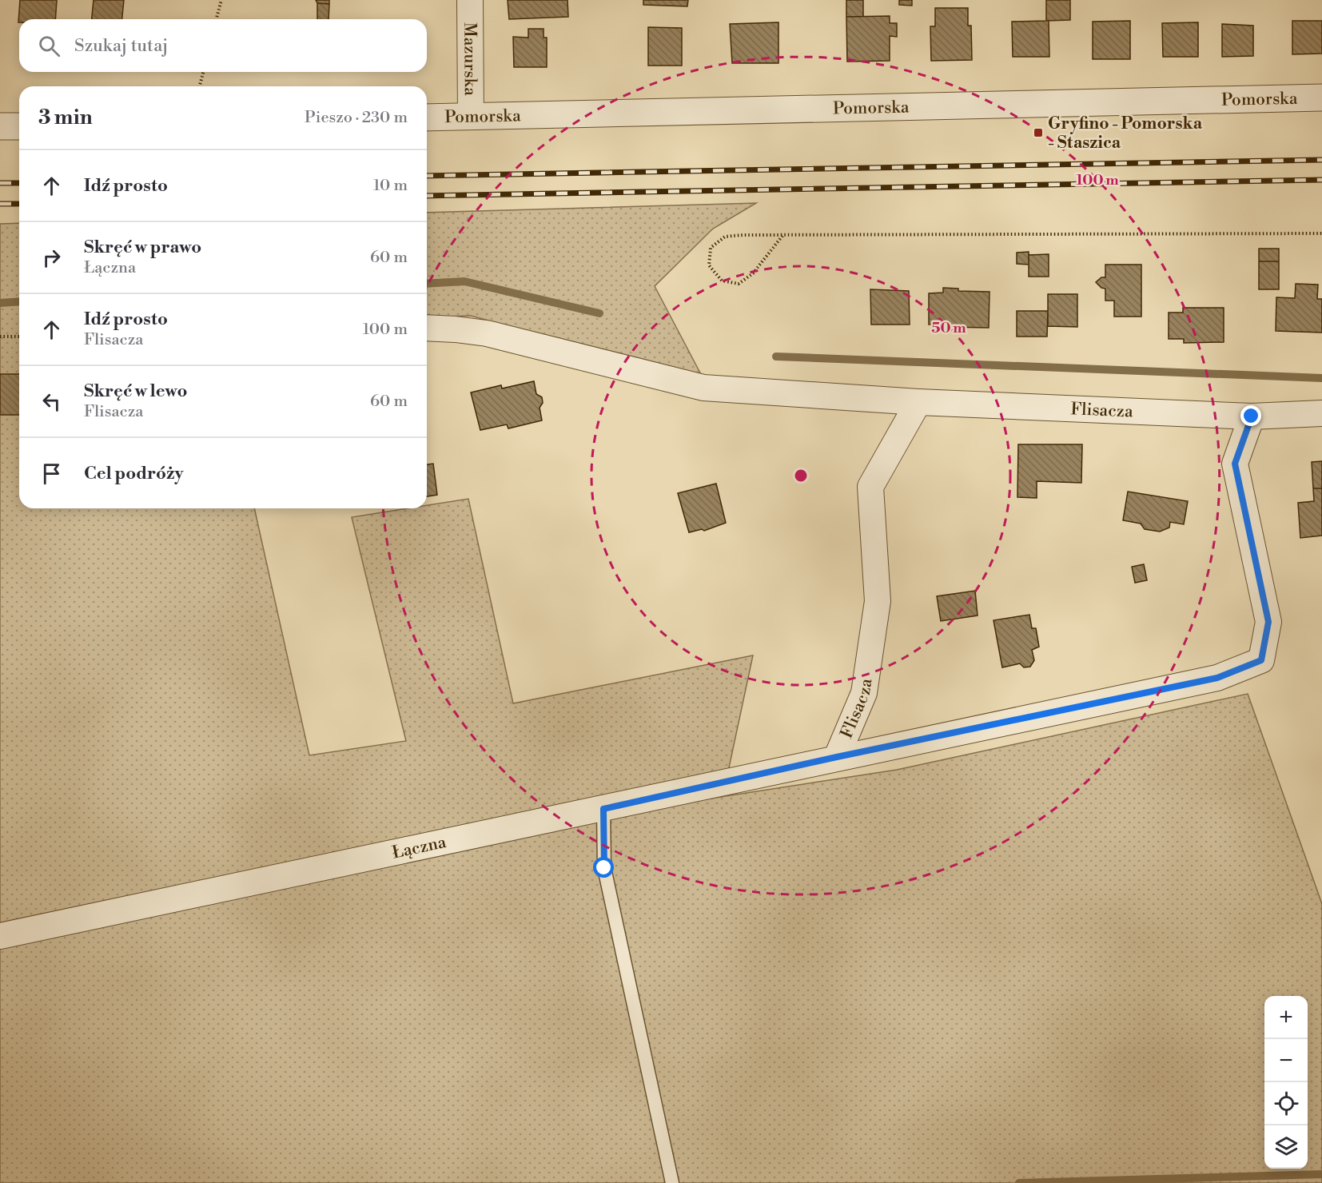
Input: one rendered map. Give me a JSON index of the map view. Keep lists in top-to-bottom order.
{
  "streets": {
    "street": [
      "Mazurska",
      "Pomorska",
      "Flisacza",
      "Łączna"
    ]
  },
  "crossings": [
    ["Mazurska", "Pomorska"],
    ["Flisacza", "Łączna"]
  ],
  "places": {
    "transit": ["Gryfino - Pomorska - Staszica"]
  },
  "page": {
    "search": "Szukaj tutaj",
    "heading": ["3 min", "Pieszo · 230 m"],
    "list": [
      ["Idź prosto", "10 m"],
      ["Skręć w prawo", "Łączna", "60 m"],
      ["Idź prosto", "Flisacza", "100 m"],
      ["Skręć w lewo", "Flisacza", "60 m"],
      "Cel podróży"
    ],
    "map_buttons": ["+", "−"]
  },
  "rings": ["100 m", "50 m"]
}
